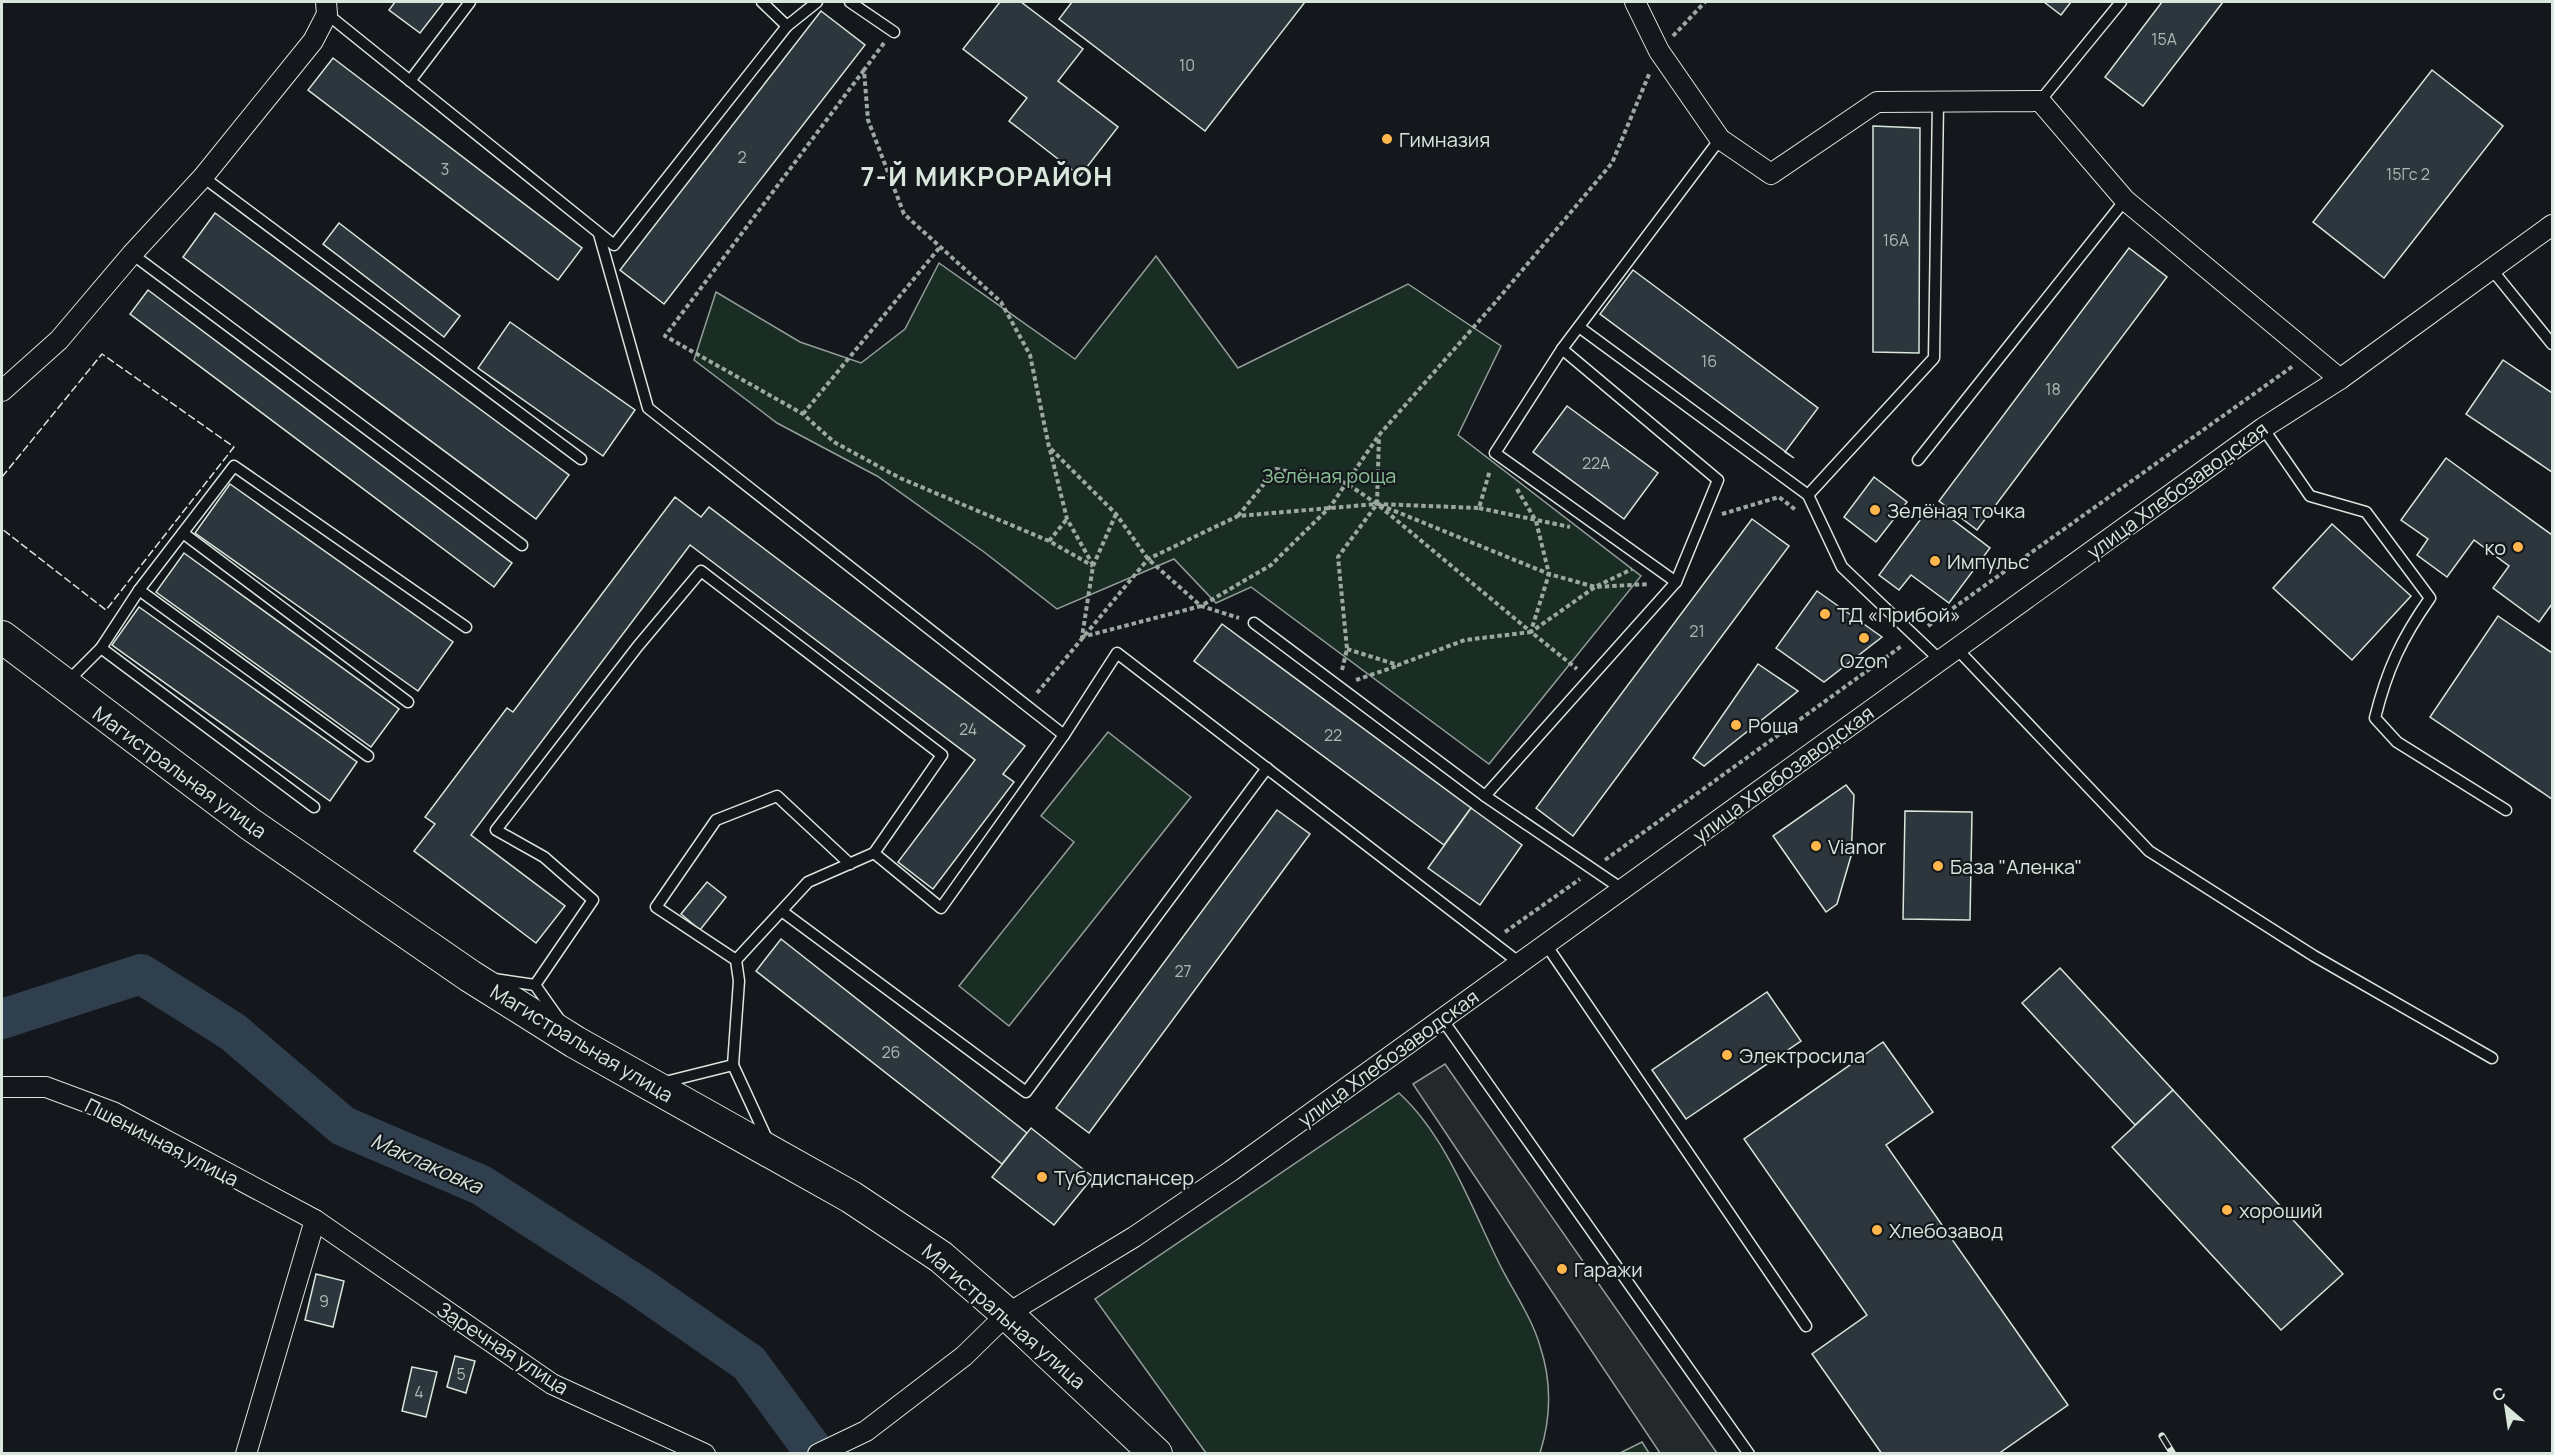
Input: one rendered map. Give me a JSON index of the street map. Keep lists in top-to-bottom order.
{
  "streets": {
    "main road": ["Магистральная улица"],
    "street": ["улица Хлебозаводская", "Пшеничная улица", "Заречная улица"]
  },
  "crossings": [
    ["улица Хлебозаводская", "Магистральная улица"],
    ["Пшеничная улица", "Заречная улица"]
  ],
  "districts": ["7-Й МИКРОРАЙОН"],
  "water": ["Маклаковка"],
  "parks": ["Зелёная роща"],
  "places": [
    "Гимназия",
    "Зелёная точка",
    "ко",
    "Импульс",
    "ТД «Прибой»",
    "Ozon",
    "Роща",
    "Vianor",
    "База \"Аленка\"",
    "Электросила",
    "Туб диспансер",
    "хороший",
    "Хлебозавод",
    "Гаражи"
  ],
  "house_numbers": [
    "15А",
    "10",
    "2",
    "3",
    "15Гс 2",
    "16А",
    "16",
    "18",
    "22А",
    "21",
    "24",
    "22",
    "27",
    "26",
    "9",
    "5",
    "4"
  ],
  "north": "top left"
}
